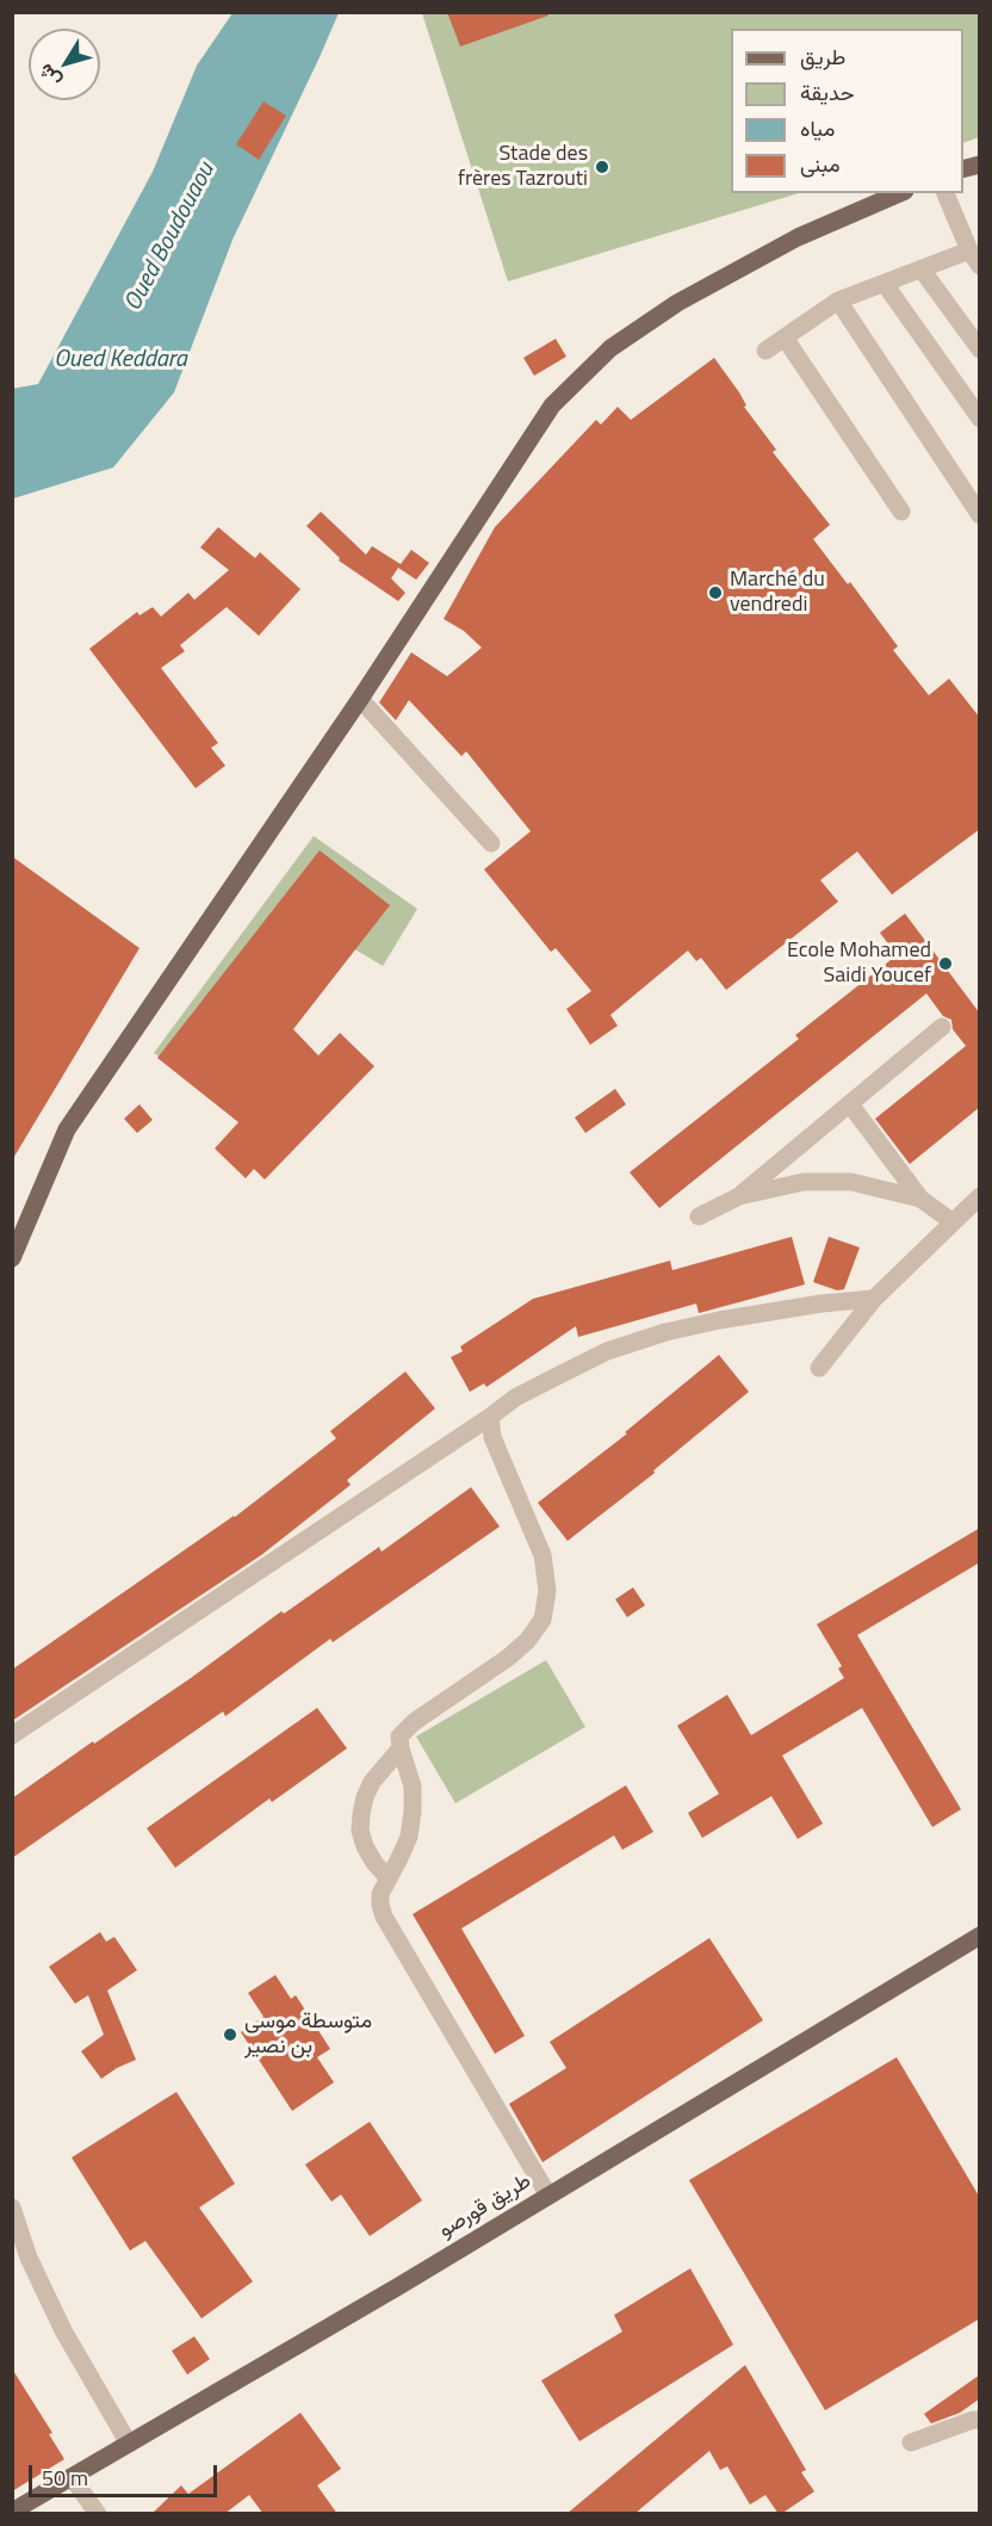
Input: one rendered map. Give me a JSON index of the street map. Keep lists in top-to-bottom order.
{
  "streets": {
    "main road": ["طريق قورصو"]
  },
  "water": ["Oued Boudouaou", "Oued Keddara"],
  "places": [
    "Stade des frères Tazrouti",
    "Marché du vendredi",
    "Ecole Mohamed Saidi Youcef",
    "متوسطة موسى بن نصير"
  ],
  "legend": [
    "طريق",
    "حديقة",
    "مياه",
    "مبنى"
  ],
  "scale_bar": "50 m",
  "north": "bottom left"
}
